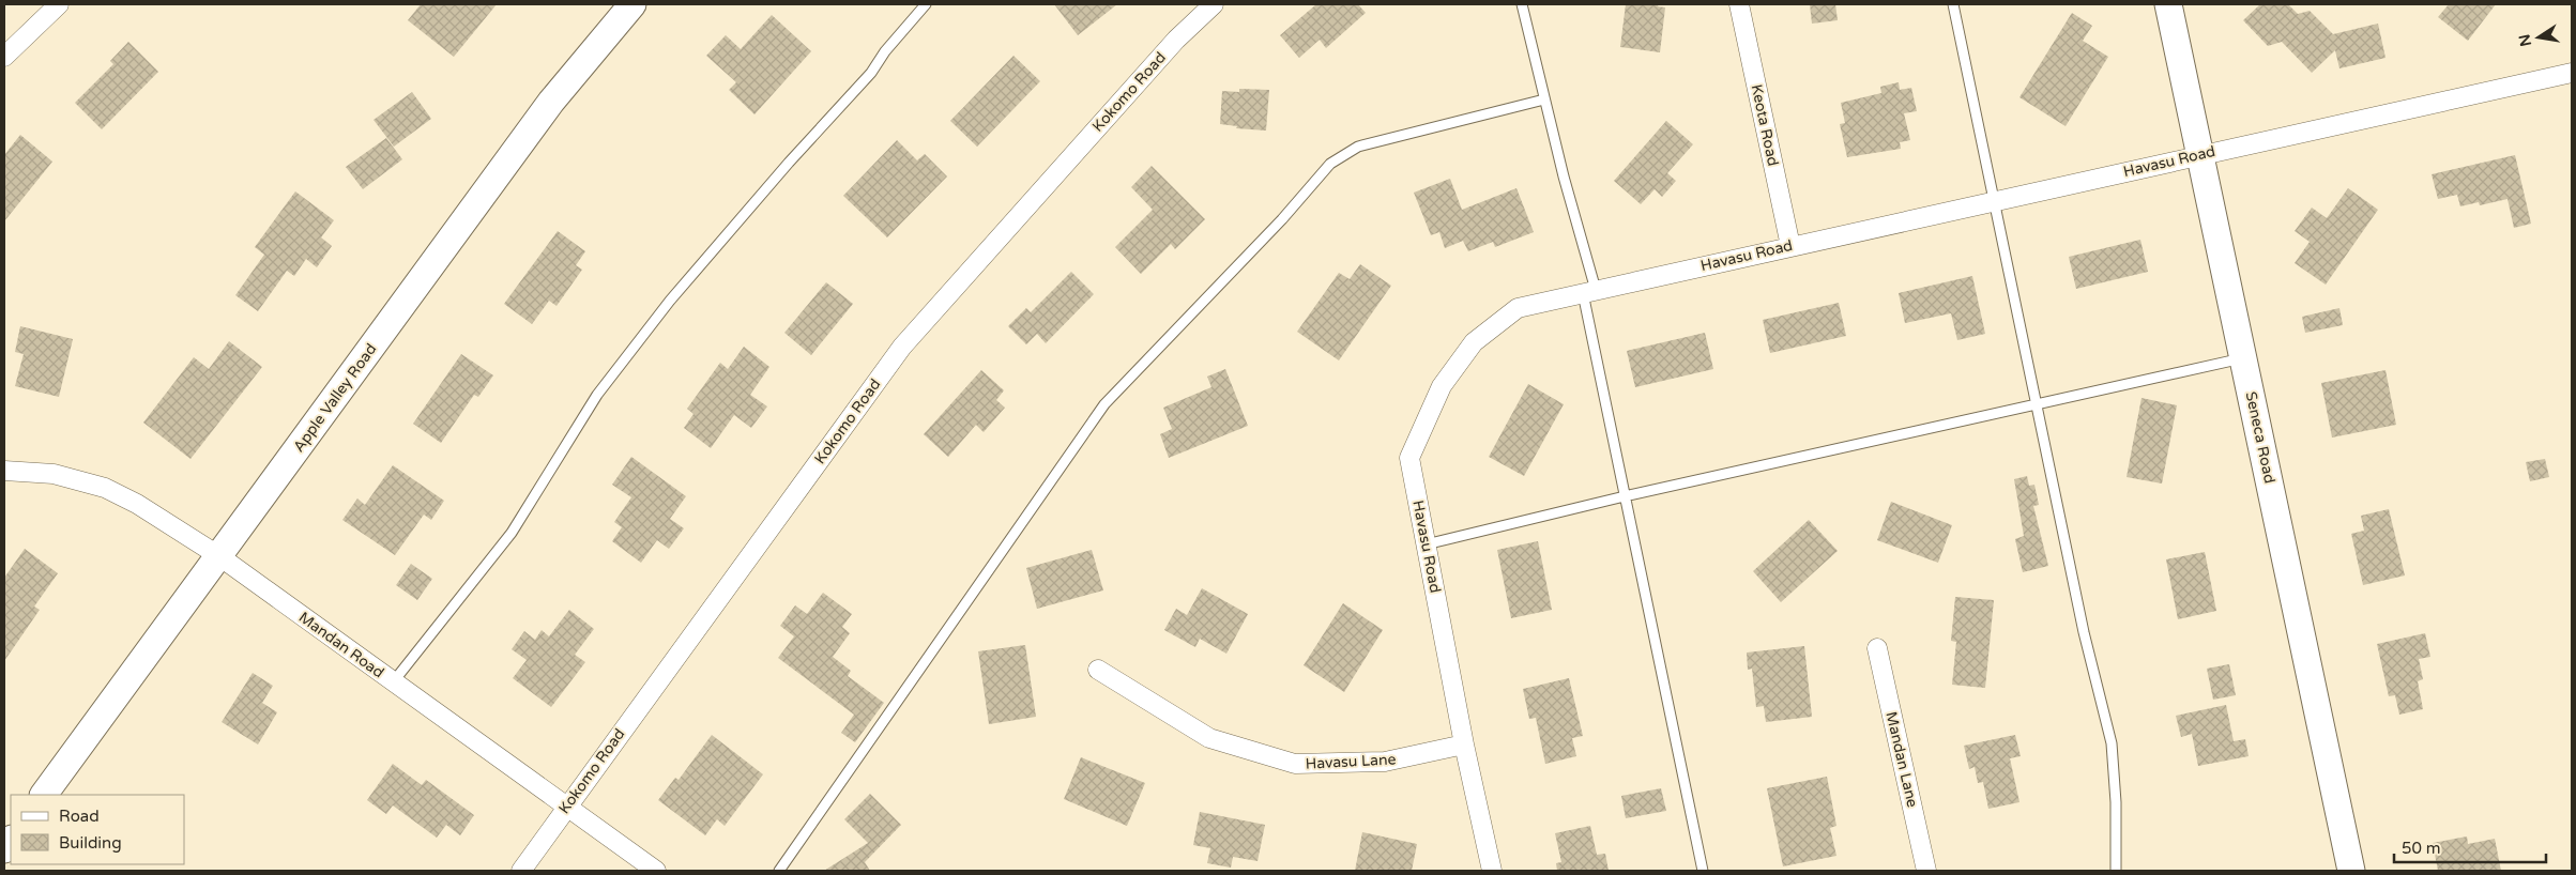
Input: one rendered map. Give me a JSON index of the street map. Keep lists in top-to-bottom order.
{
  "streets": {
    "main road": ["Apple Valley Road", "Seneca Road"],
    "street": [
      "Kokomo Road",
      "Keota Road",
      "Havasu Road",
      "Mandan Road",
      "Mandan Lane",
      "Havasu Lane"
    ]
  },
  "crossings": [
    ["Kokomo Road", "Mandan Road"],
    ["Keota Road", "Havasu Road"],
    ["Havasu Road", "Seneca Road"],
    ["Havasu Road", "Havasu Lane"],
    ["Apple Valley Road", "Mandan Road"]
  ],
  "legend": ["Road", "Building"],
  "scale_bar": "50 m",
  "north": "left"
}
